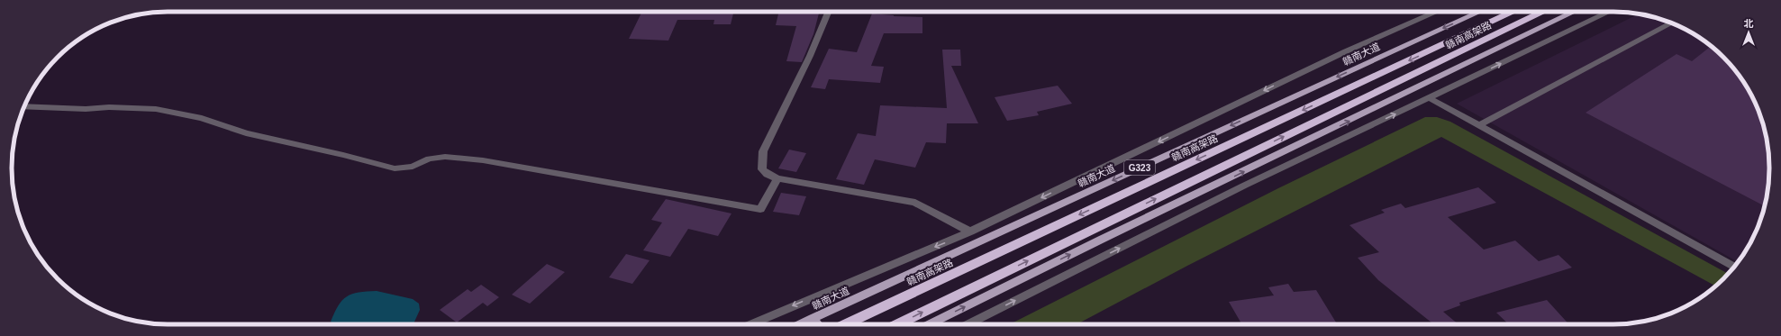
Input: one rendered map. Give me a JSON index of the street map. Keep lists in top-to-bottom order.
{
  "streets": {
    "highway": ["赣南高架路"],
    "main road": ["赣南大道", "G323"]
  },
  "north": "top"
}
